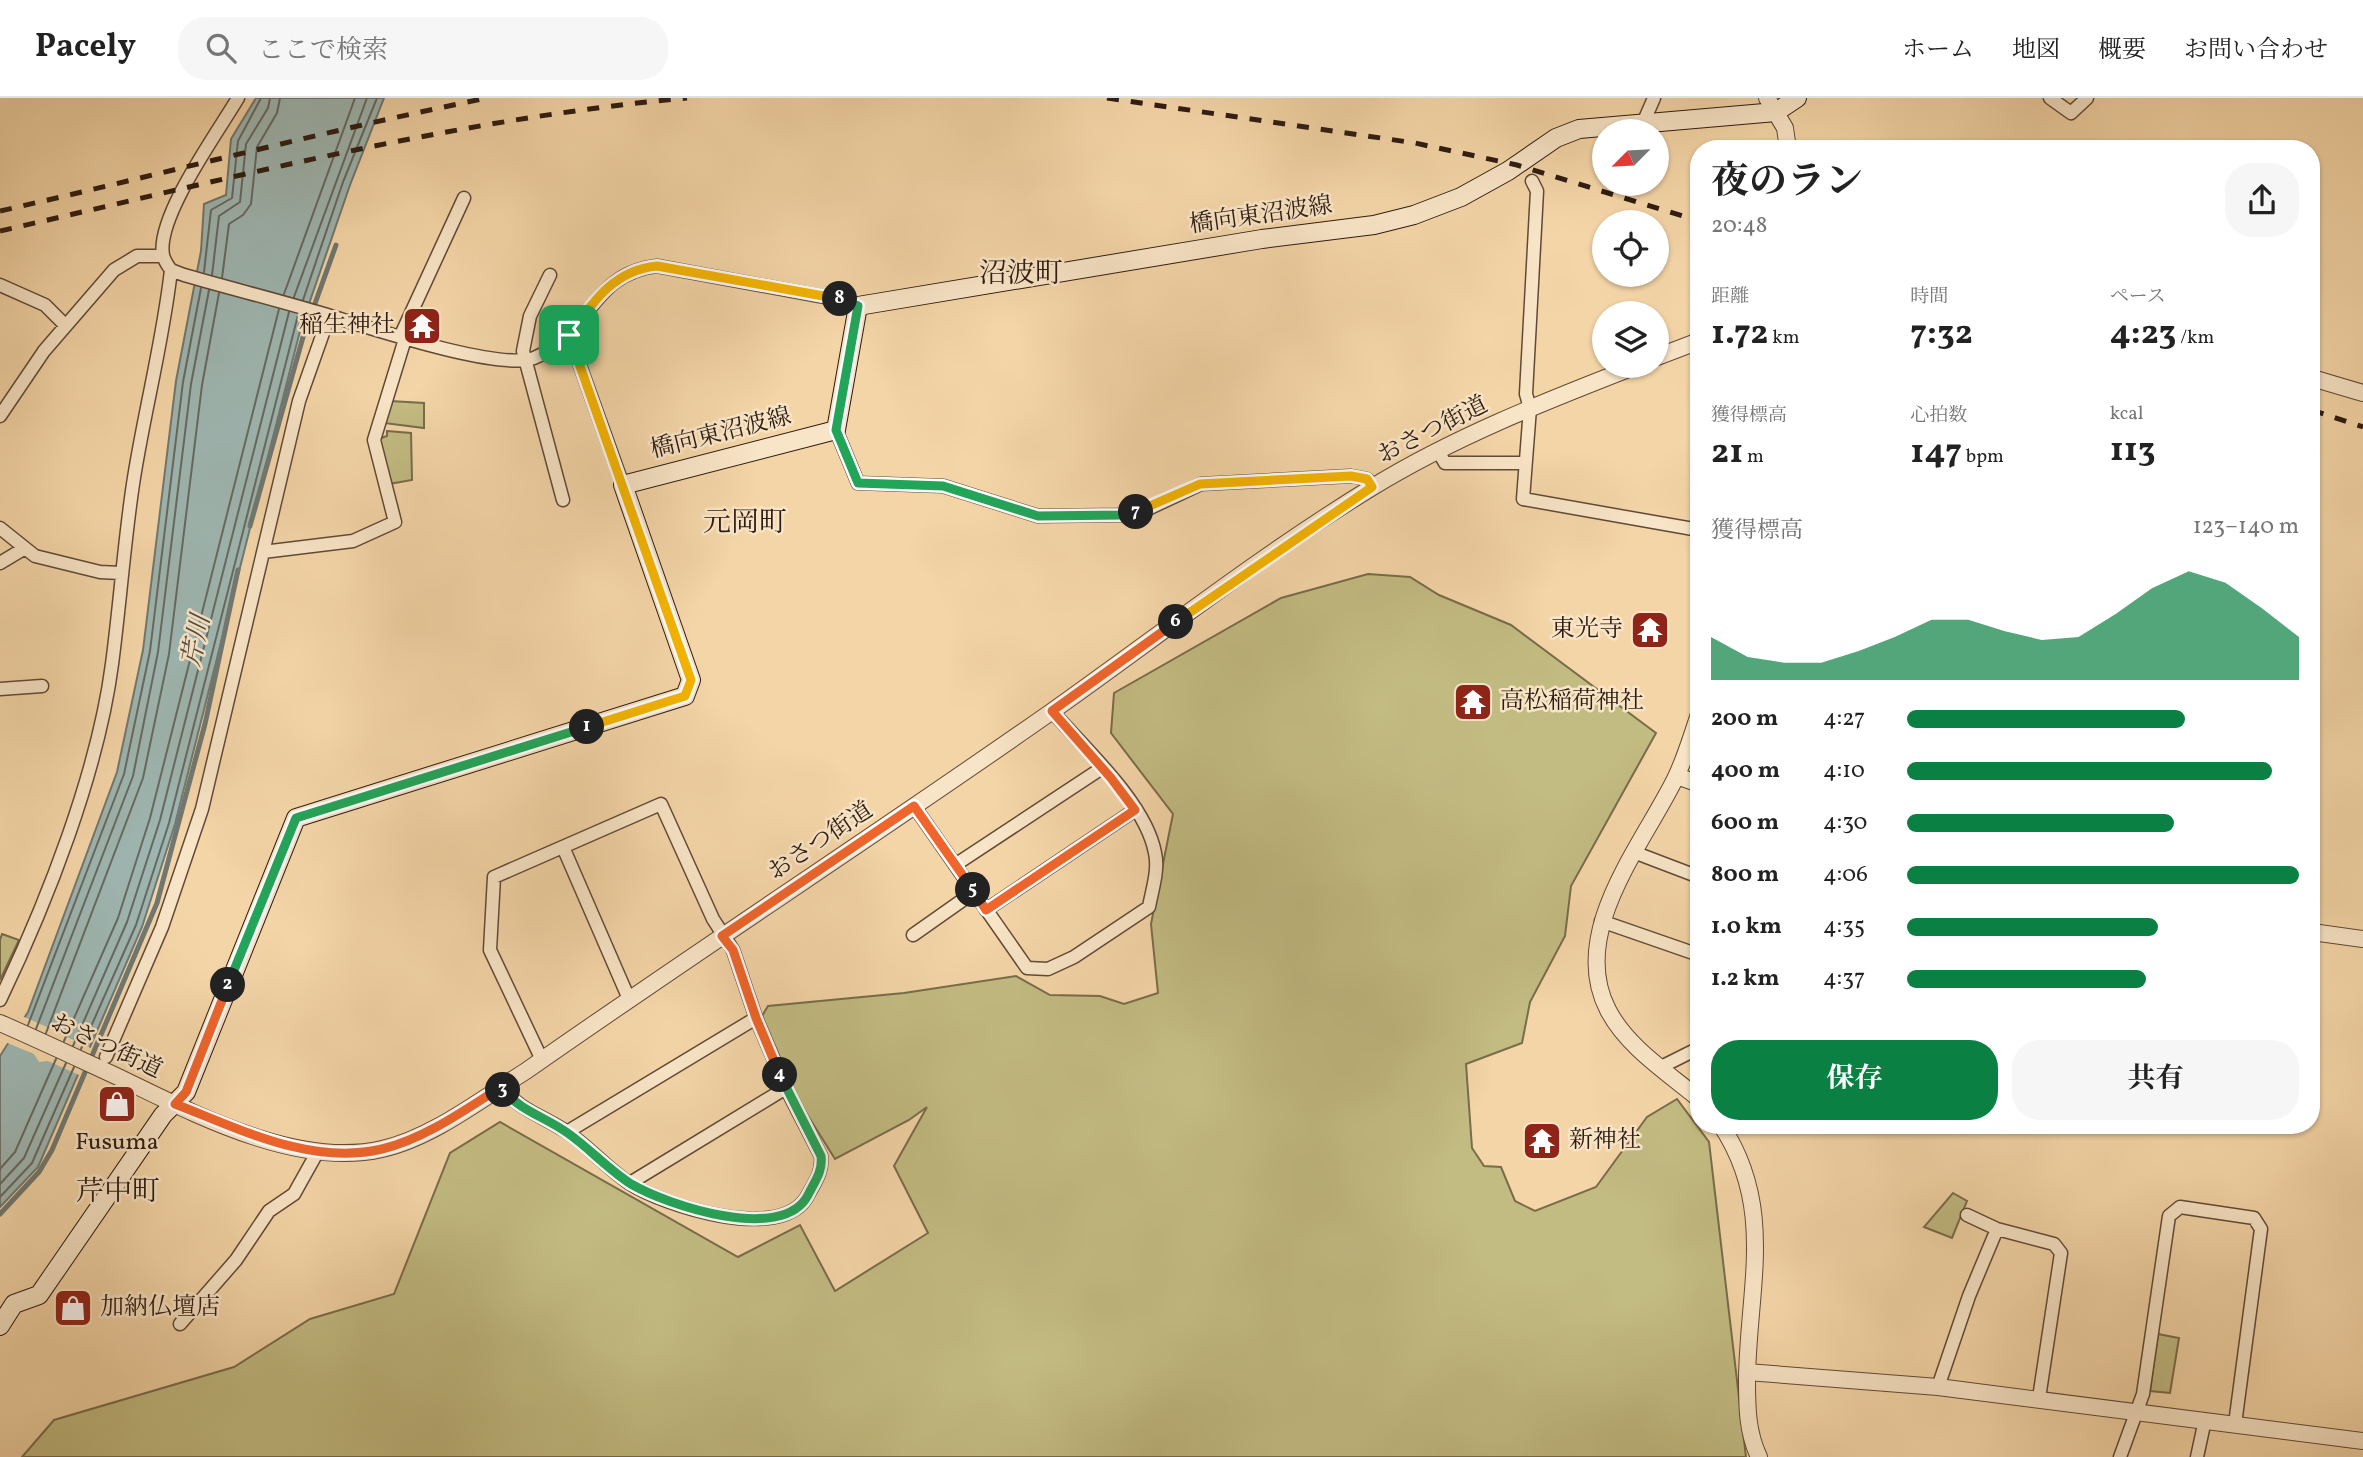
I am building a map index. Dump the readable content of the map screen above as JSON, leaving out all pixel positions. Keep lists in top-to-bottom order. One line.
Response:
{"streets":{"main road":["橋向東沼波線"],"street":["おさつ街道"]},"districts":["沼波町","元岡町","芹中町"],"water":["芹川"],"places":{"temple":["稲生神社","東光寺","高松稲荷神社","新神社"],"shop":["Fusuma","加納仏壇店"]},"north":"bottom left","page":{"header":"Pacely","search":"ここで検索","nav":["ホーム","地図","概要","お問い合わせ"],"heading":["夜のラン","20:48"],"stats":[["距離","1.72 km"],["時間","7:32"],["ペース","4:23 /km"],["獲得標高","21 m"],["心拍数","147 bpm"],["kcal","113"]],"pins":["8","7","6","1","5","2","4","3"],"chart":["獲得標高","123–140 m"],"list":[{"name":"200 m","note":"4:27"},{"name":"400 m","note":"4:10"},{"name":"600 m","note":"4:30"},{"name":"800 m","note":"4:06"},{"name":"1.0 km","note":"4:35"},{"name":"1.2 km","note":"4:37"}],"buttons":["保存","共有"]}}
